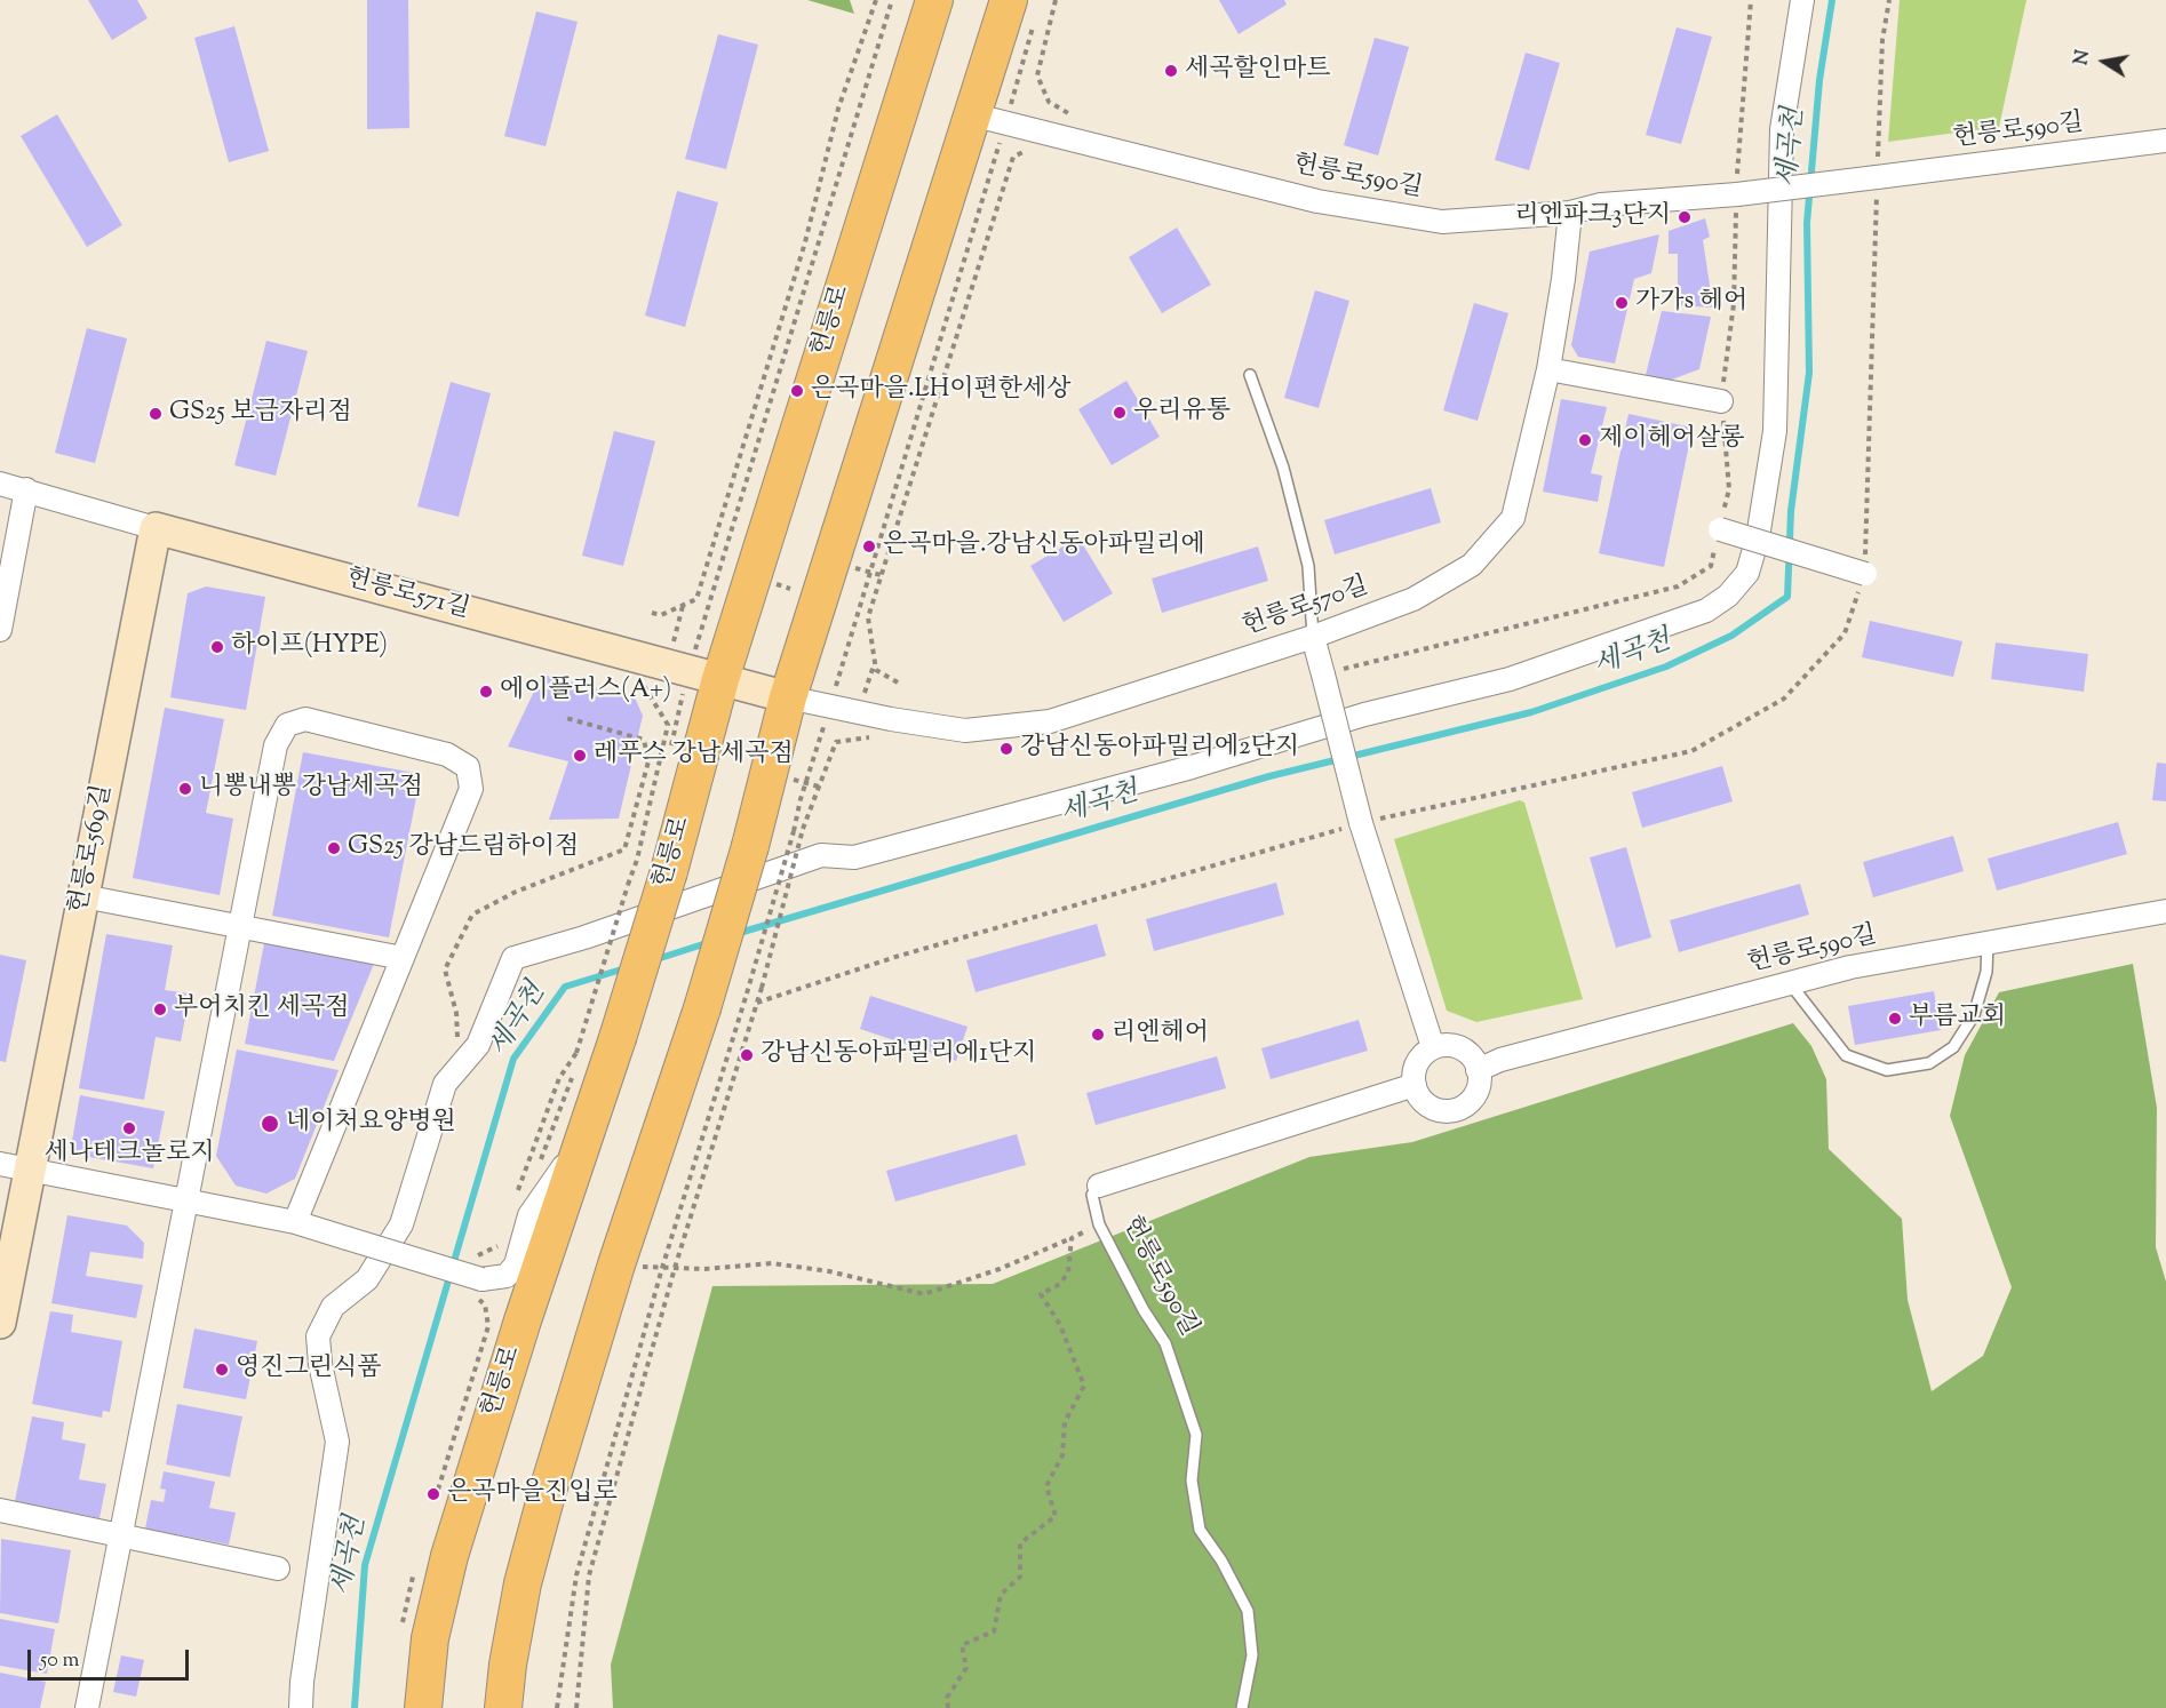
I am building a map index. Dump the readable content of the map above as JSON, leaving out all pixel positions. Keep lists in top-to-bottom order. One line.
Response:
{"streets":{"main road":["헌릉로"],"street":["헌릉로590길","헌릉로571길","헌릉로570길","헌릉로569길"]},"crossings":[["헌릉로590길","헌릉로570길"],["헌릉로","헌릉로571길"],["헌릉로571길","헌릉로570길"],["헌릉로571길","헌릉로569길"]],"water":["세곡천"],"places":["세곡할인마트","리엔파크3단지","가가s 헤어","은곡마을.LH이편한세상","우리유통","GS25 보금자리점","제이헤어살롱","은곡마을.강남신동아파밀리에","하이프(HYPE)","에이플러스(A+)","강남신동아파밀리에2단지","레푸스 강남세곡점","니뽕내뽕 강남세곡점","GS25 강남드림하이점","부어치킨 세곡점","부름교회","리엔헤어","강남신동아파밀리에1단지","네이처요양병원","세나테크놀로지","영진그린식품","은곡마을진입로"],"scale_bar":"50 m","north":"left"}
